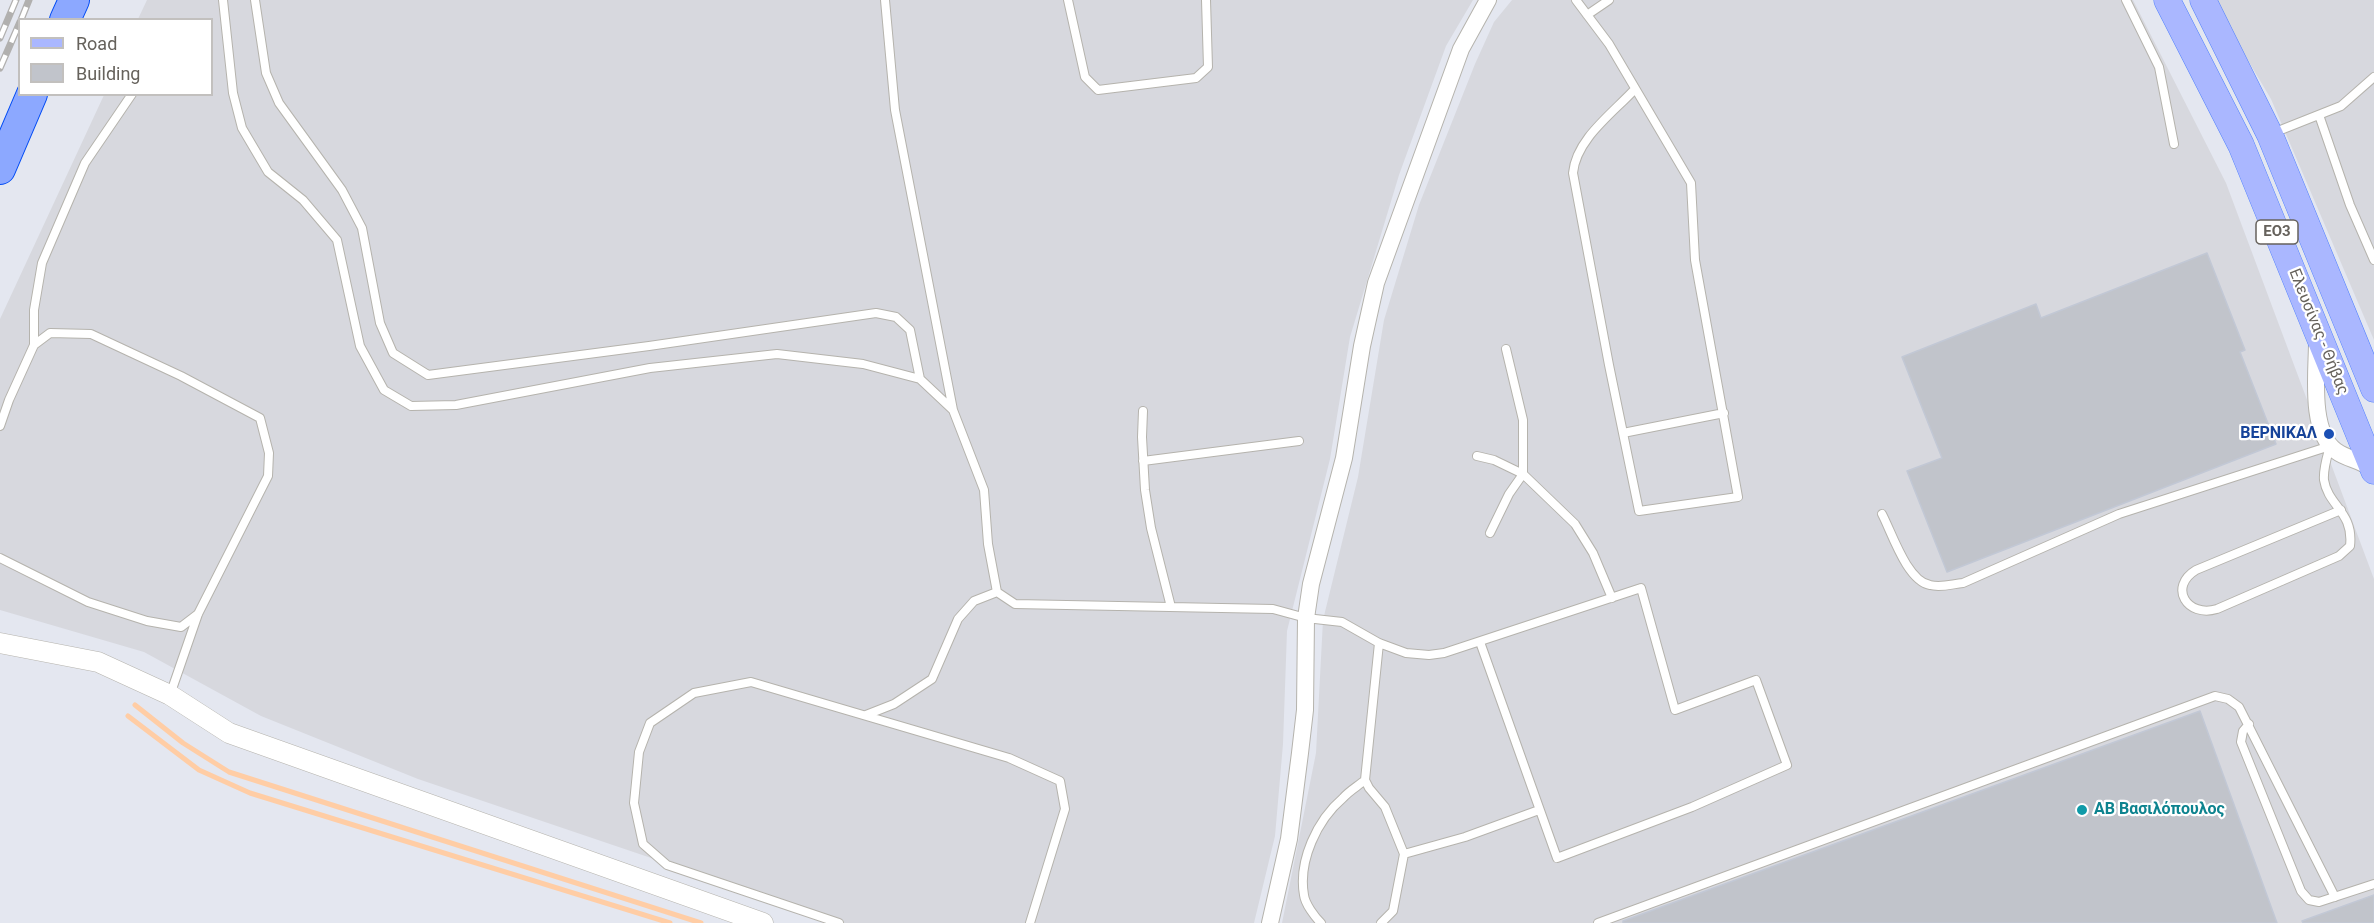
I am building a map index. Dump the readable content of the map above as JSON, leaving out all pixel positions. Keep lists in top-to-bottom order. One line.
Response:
{"streets":{"main road":["ΕΟ3","Ελευσίνας - Θήβας"]},"places":["ΒΕΡΝΙΚΑΛ","ΑΒ Βασιλόπουλος"],"legend":["Road","Building"]}
